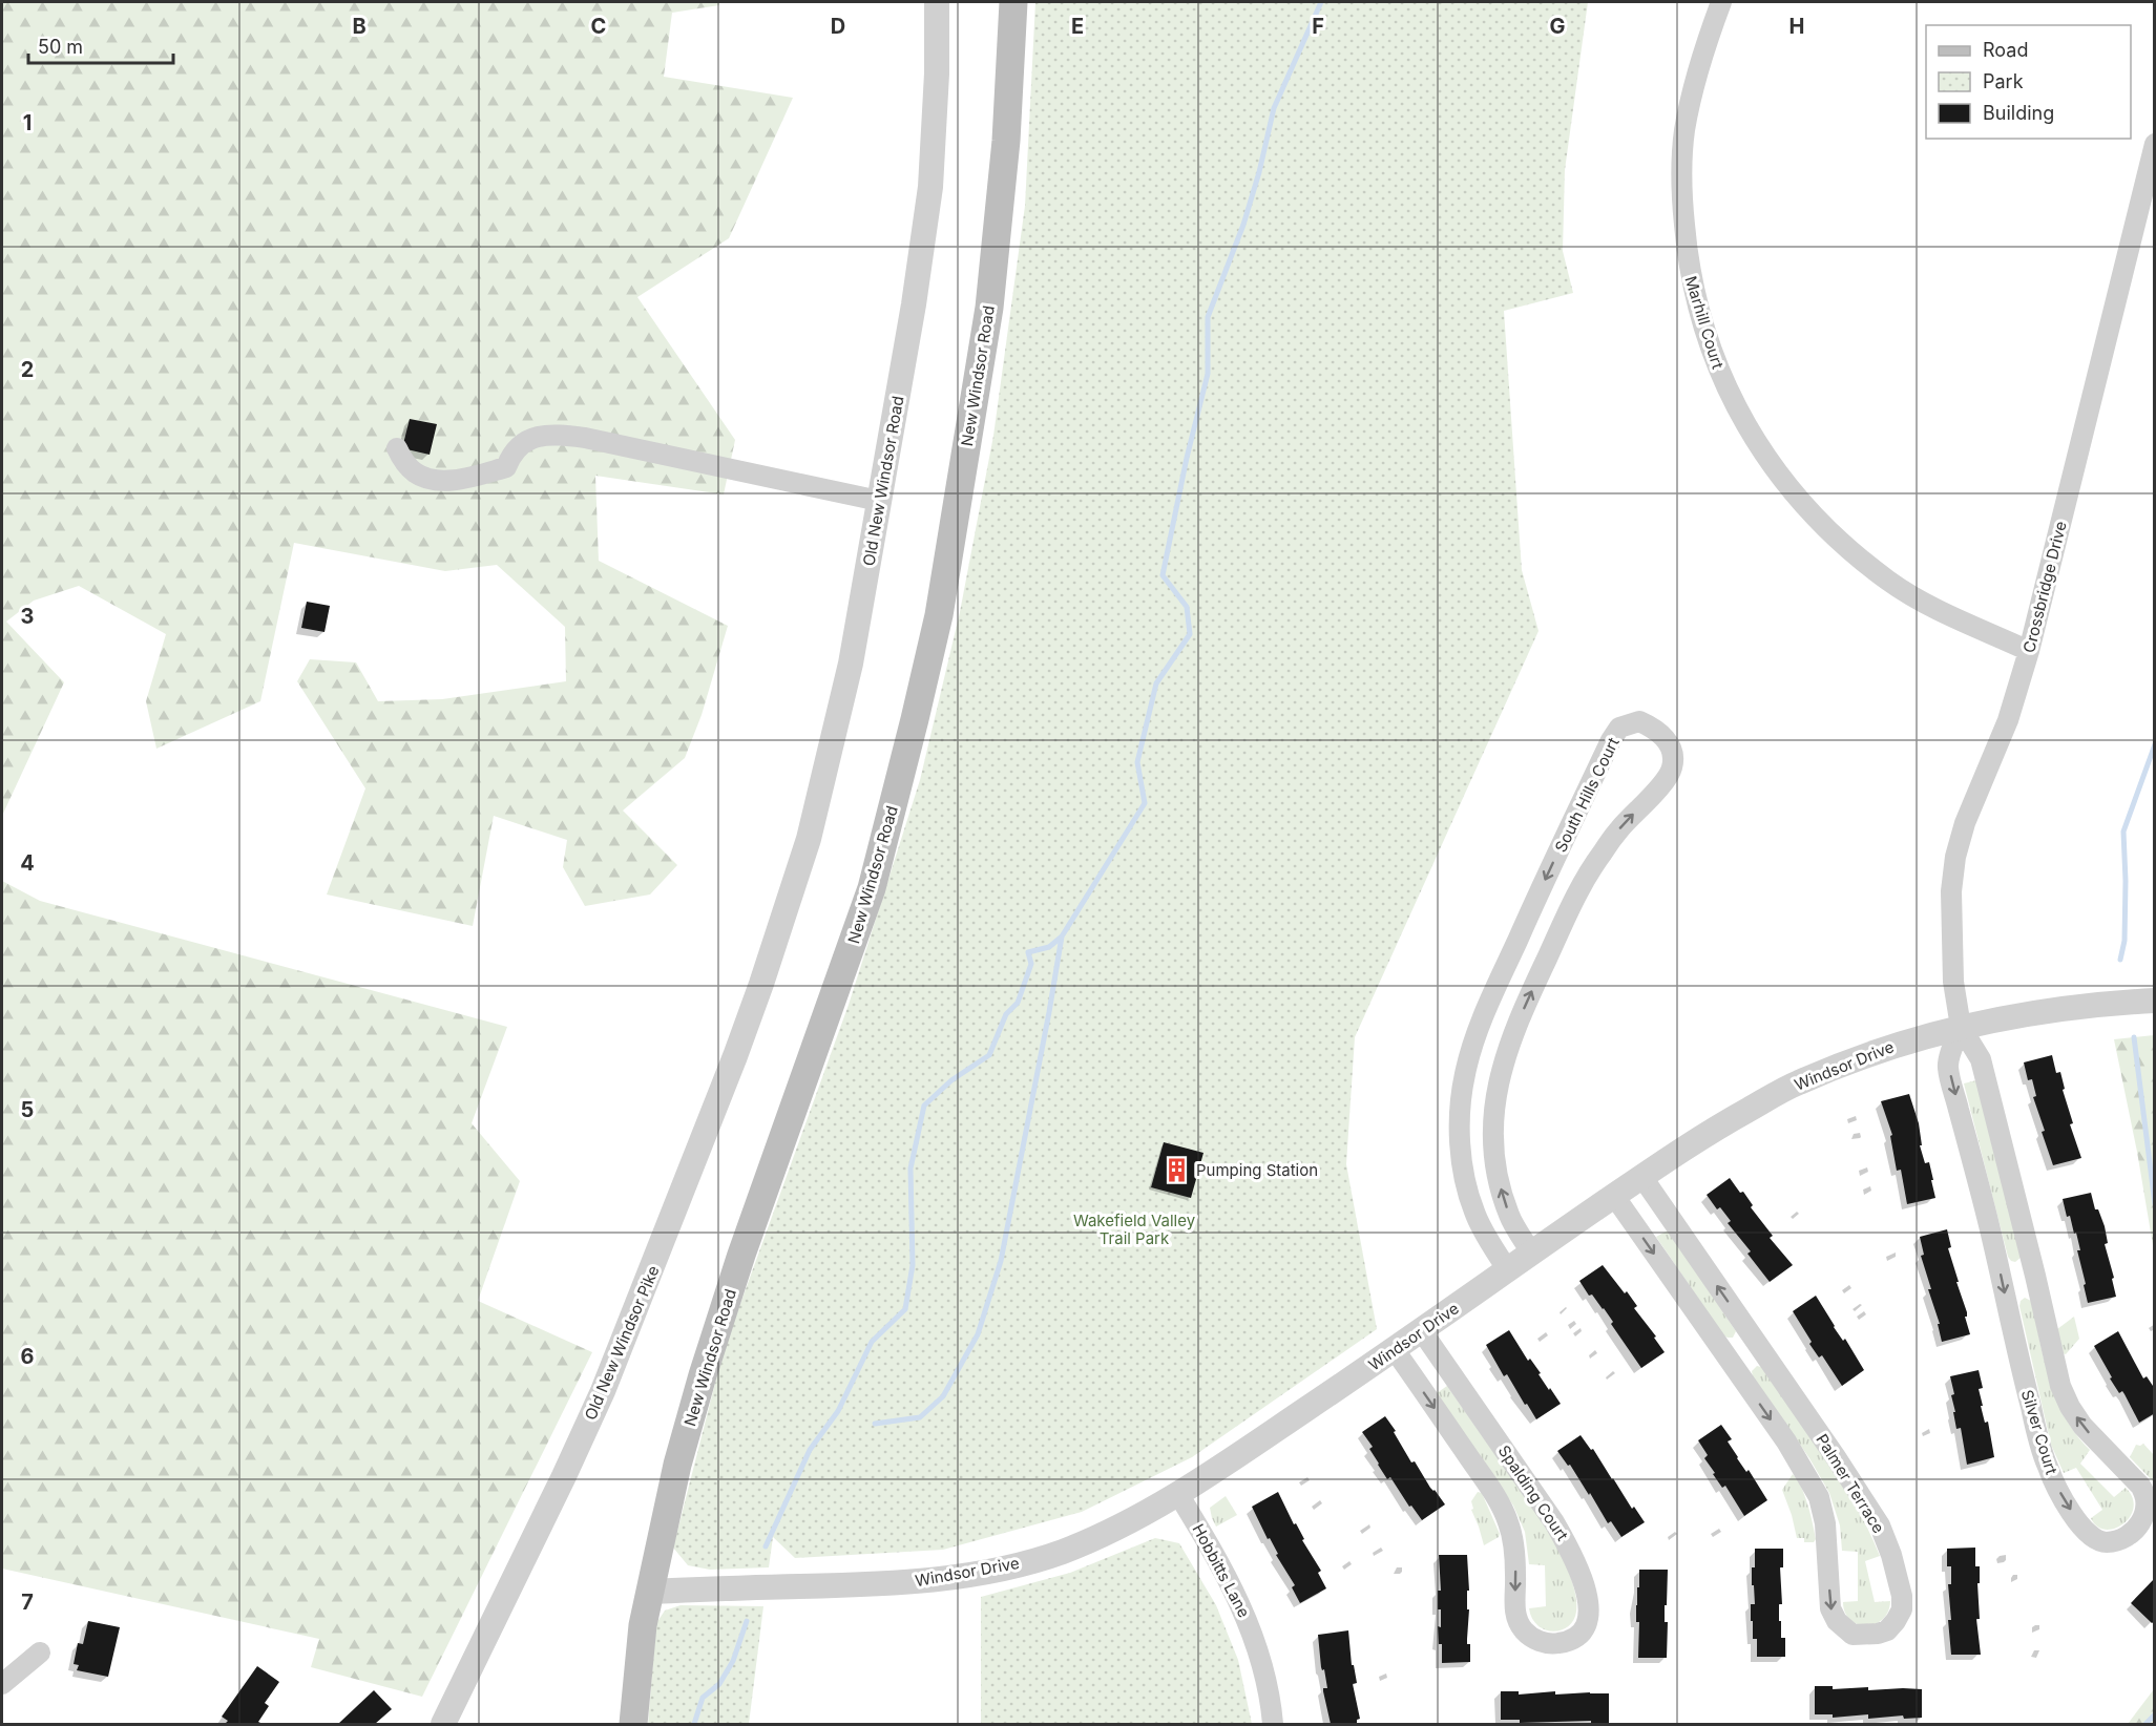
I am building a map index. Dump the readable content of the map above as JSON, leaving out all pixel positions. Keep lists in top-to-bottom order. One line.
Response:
{"streets":{"main road":["New Windsor Road"],"street":["Marhill Court","Old New Windsor Road","Crossbridge Drive","South Hills Court","Windsor Drive","Old New Windsor Pike","Silver Court","Palmer Terrace","Spalding Court","Hobbitts Lane"]},"crossings":[["Marhill Court","Crossbridge Drive"],["New Windsor Road","Windsor Drive"],["Old New Windsor Road","Old New Windsor Pike"],["Crossbridge Drive","Windsor Drive"],["Crossbridge Drive","Silver Court"],["South Hills Court","Windsor Drive"],["Windsor Drive","Silver Court"],["Windsor Drive","Palmer Terrace"],["Windsor Drive","Spalding Court"],["Windsor Drive","Hobbitts Lane"]],"parks":["Wakefield Valley Trail Park"],"places":{"building":["Pumping Station"]},"legend":["Road","Park","Building"],"scale_bar":"50 m","grid":{"columns":["B","C","D","E","F","G","H"],"rows":["1","2","3","4","5","6","7"]}}
